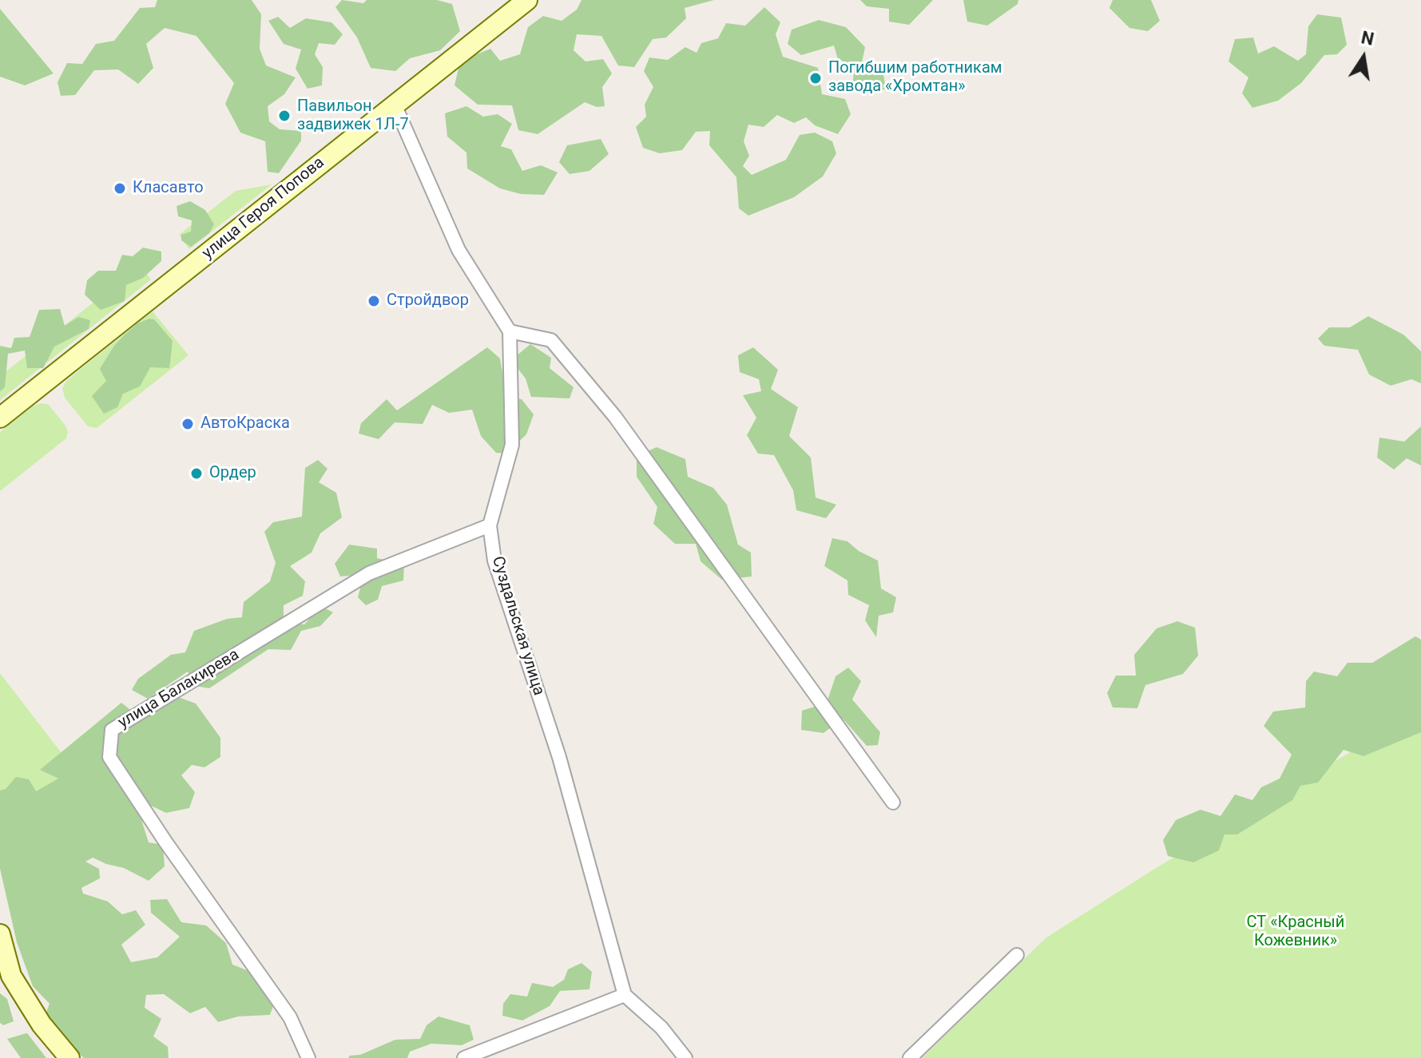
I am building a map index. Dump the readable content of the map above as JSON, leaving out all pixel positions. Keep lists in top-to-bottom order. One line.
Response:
{"streets":{"street":["улица Героя Попова","Суздальская улица","улица Балакирева"]},"crossings":[["Суздальская улица","улица Балакирева"]],"parks":["СТ «Красный Кожевник»"],"places":["Погибшим работникам завода «Хромтан»","Павильон задвижек 1Л-7","Класавто","Стройдвор","АвтоКраска","Ордер"],"north":"top"}
